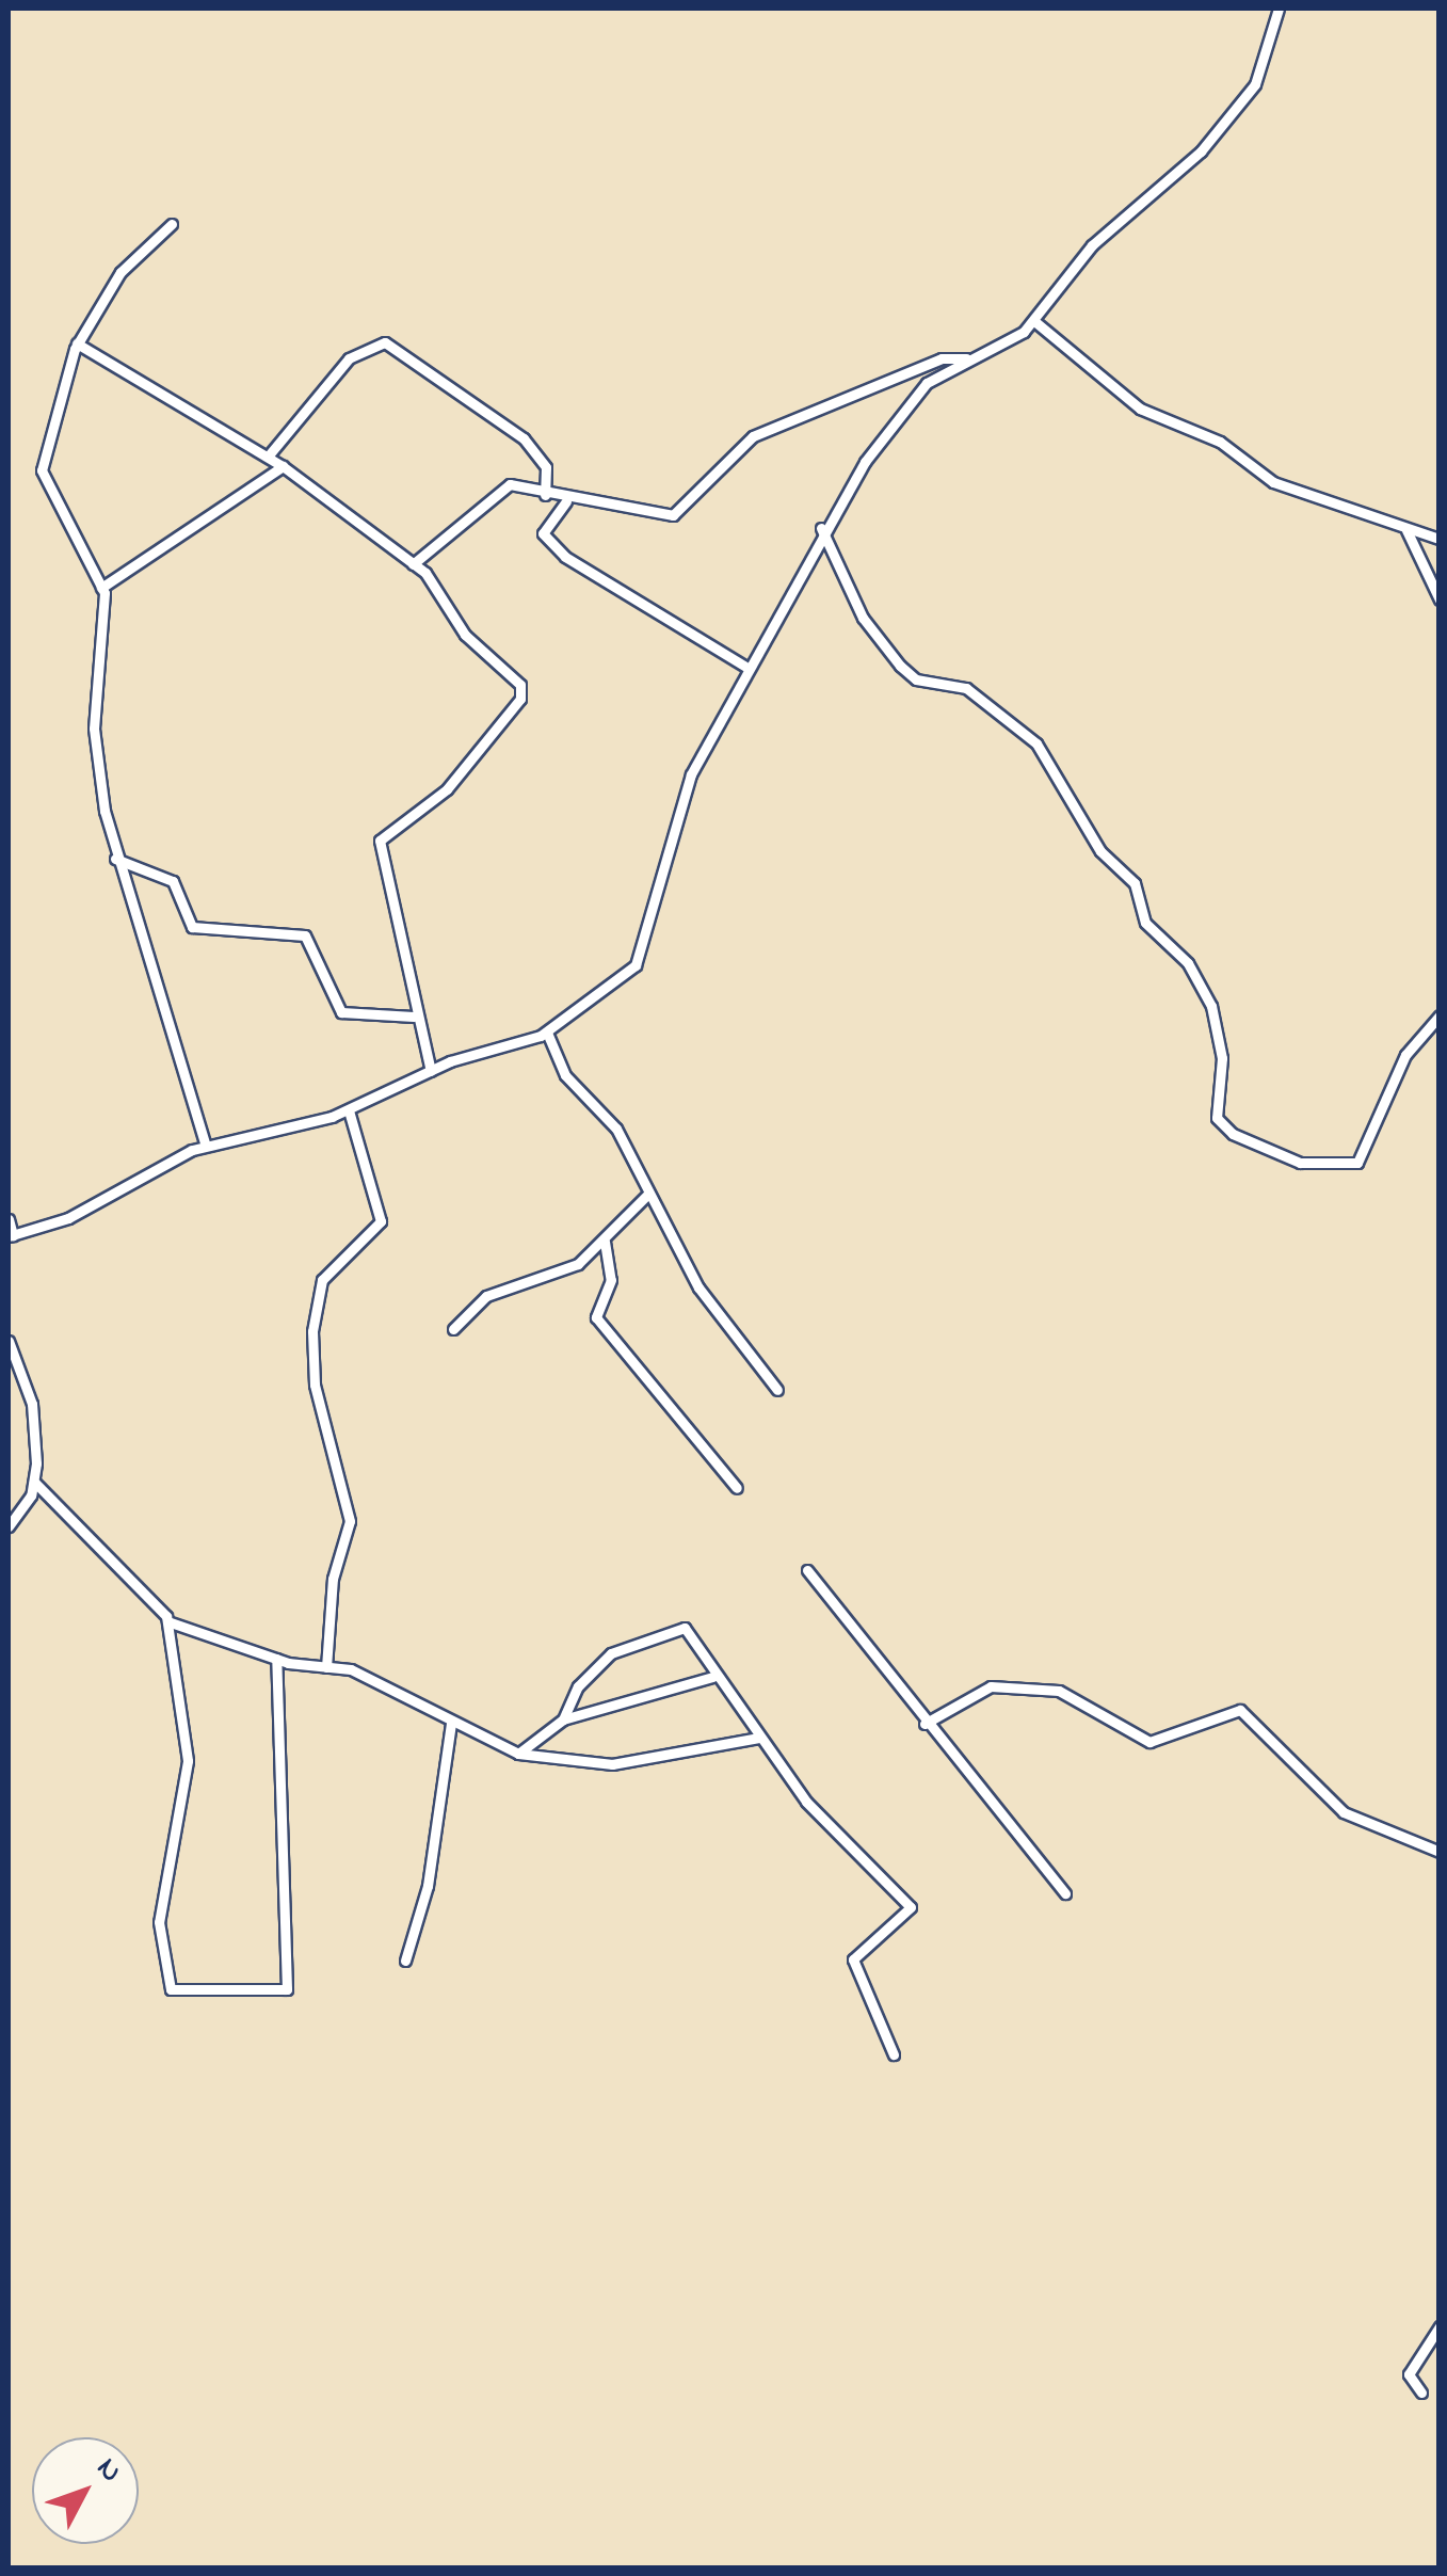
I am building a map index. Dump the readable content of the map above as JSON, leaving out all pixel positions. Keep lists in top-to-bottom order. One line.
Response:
{"north":"top right"}
